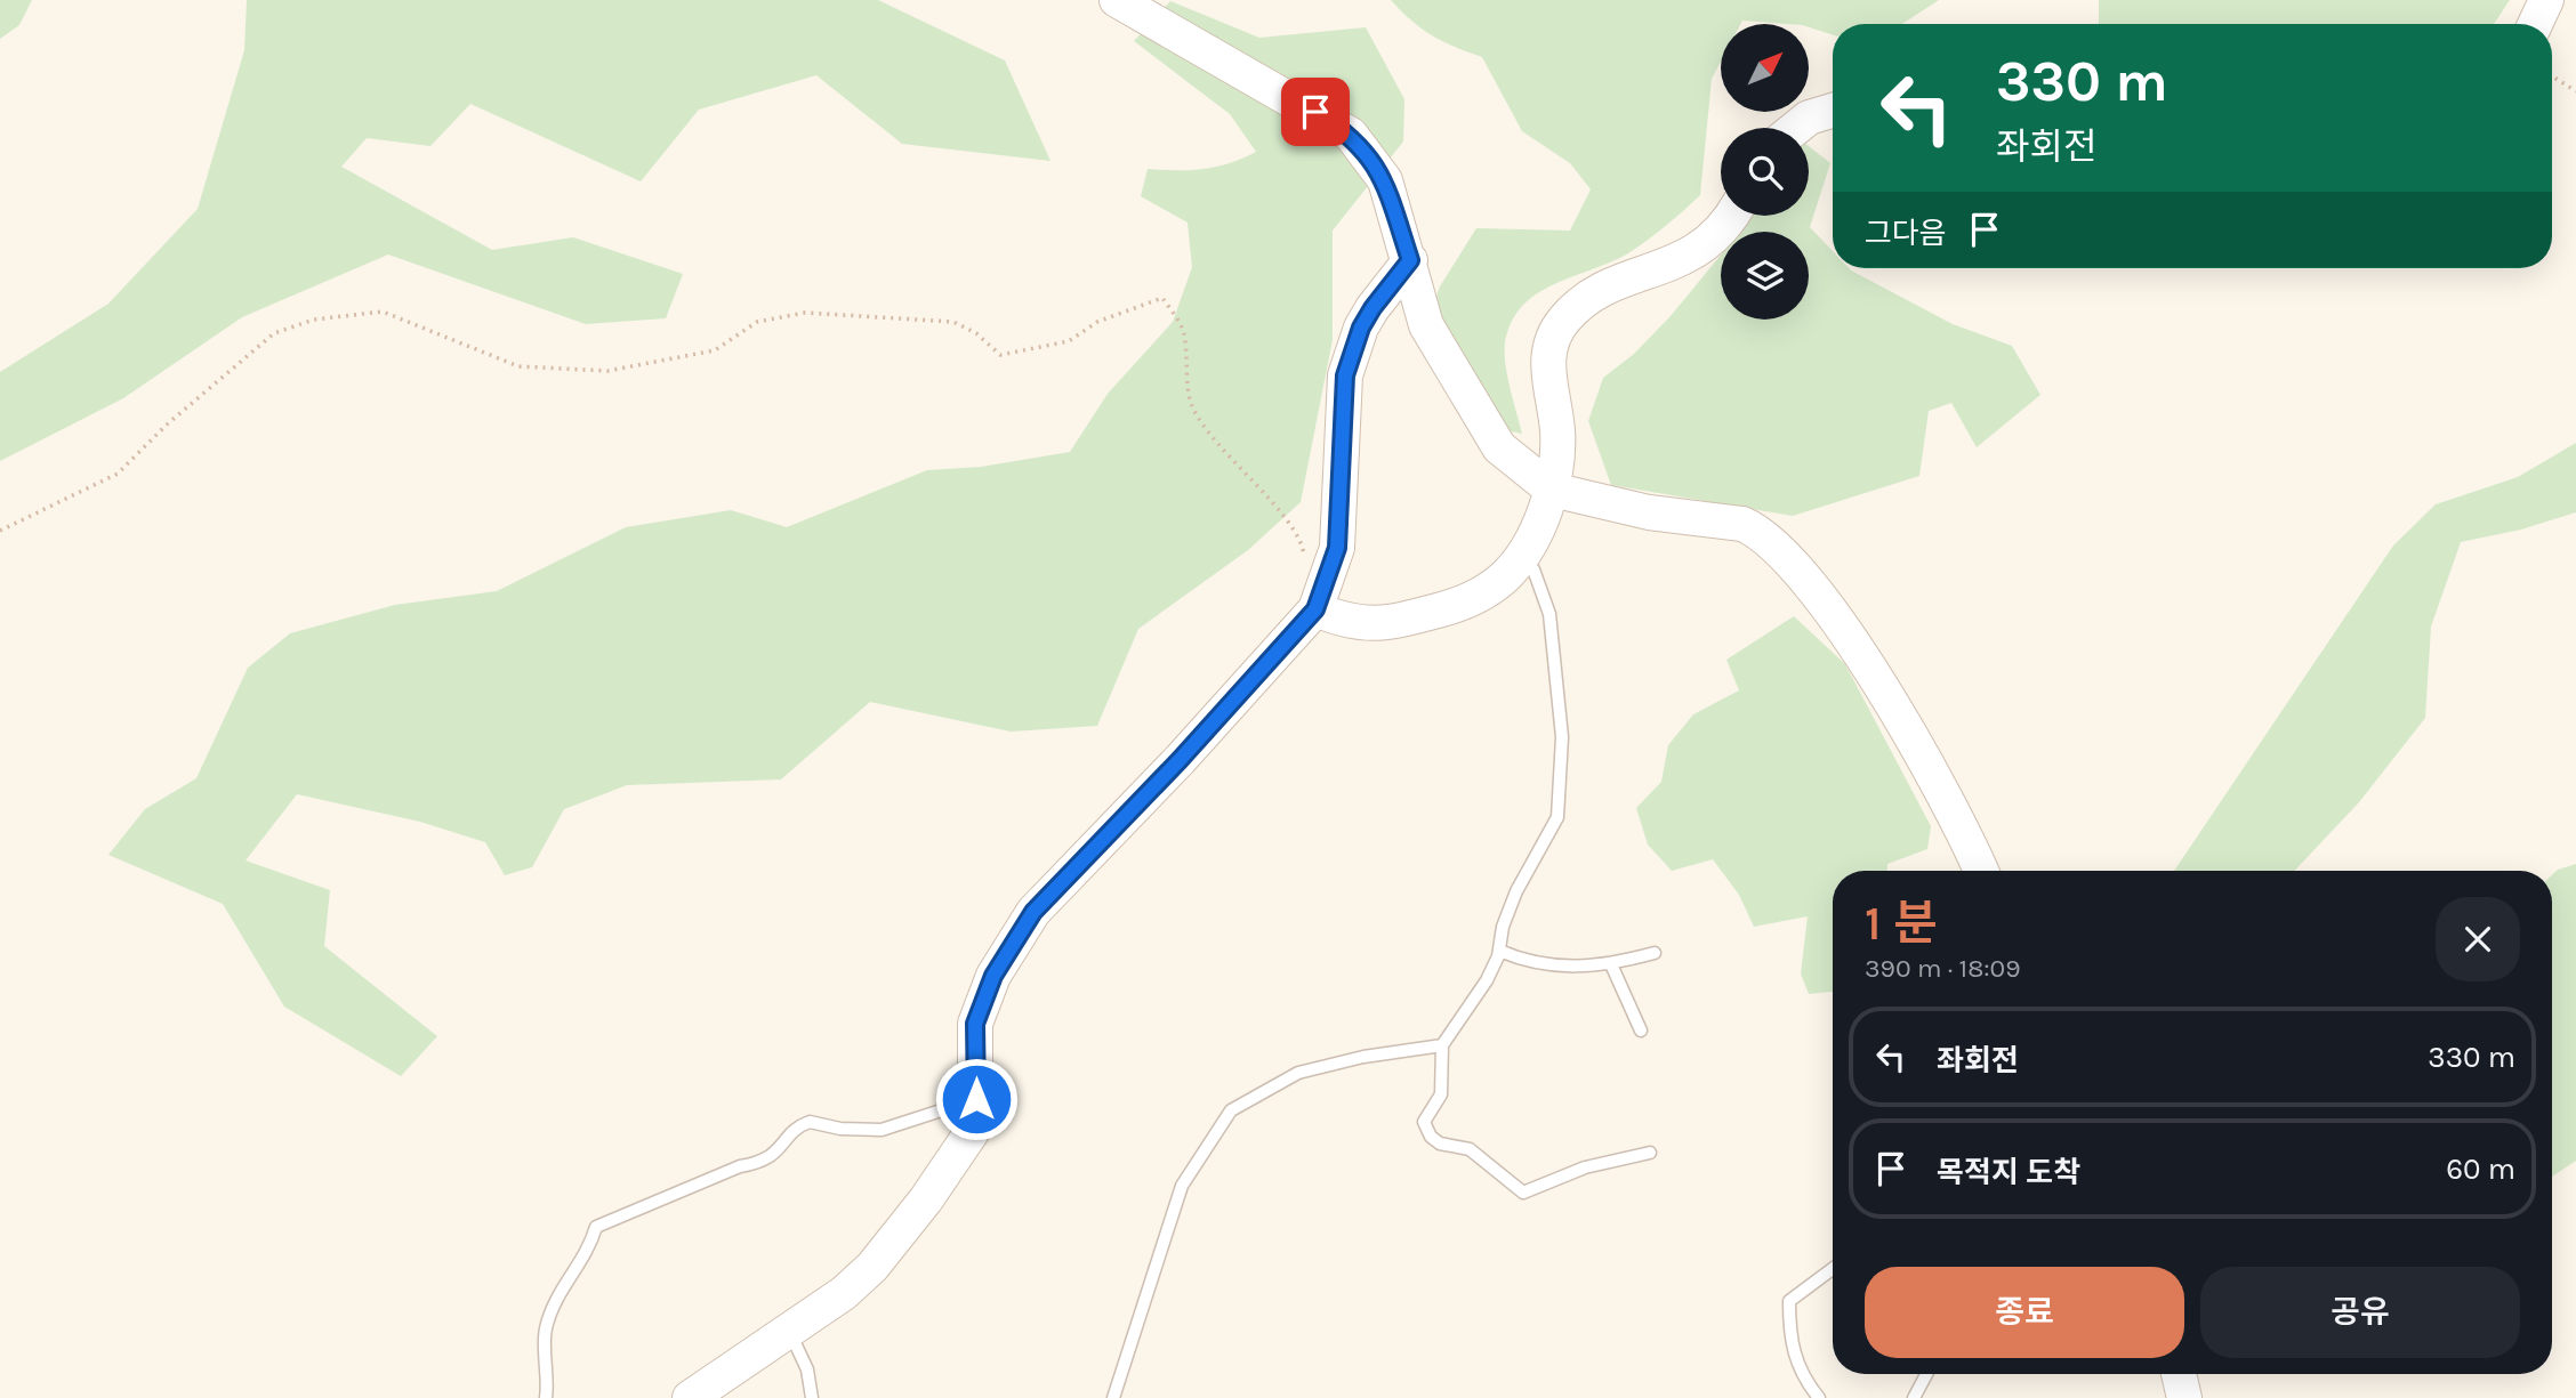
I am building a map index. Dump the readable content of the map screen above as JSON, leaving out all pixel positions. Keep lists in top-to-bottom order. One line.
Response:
{"north":"top right","page":{"turn":["330 m","좌회전"],"then":"그다음","heading":["1 분","390 m · 18:09"],"list":[{"name":"좌회전","value":"330 m"},{"name":"목적지 도착","value":"60 m"}],"buttons":["종료","공유"]}}
